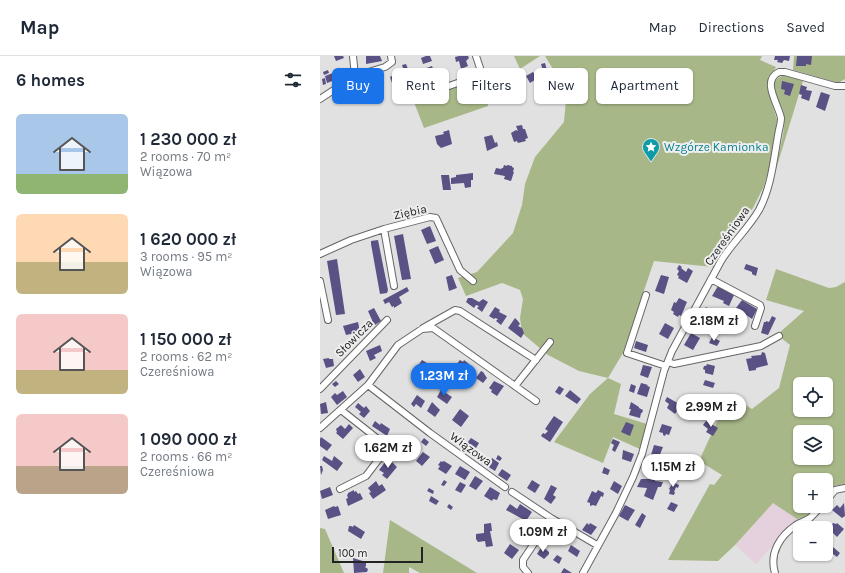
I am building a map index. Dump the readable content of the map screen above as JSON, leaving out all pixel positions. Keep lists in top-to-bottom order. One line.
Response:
{"streets":{"street":["Ziębia","Czereśniowa","Słowicza","Wiązowa"]},"places":{"place":["Wzgórze Kamionka"]},"scale_bar":"100 m","page":{"header":"Map","nav":["Map","Directions","Saved"],"heading":"6 homes","chip":["Buy","Rent","Filters","New","Apartment"],"list":[{"name":"1 230 000 zł","note":"2 rooms · 70 m² · Wiązowa"},{"name":"1 620 000 zł","note":"3 rooms · 95 m² · Wiązowa"},{"name":"1 150 000 zł","note":"2 rooms · 62 m² · Czereśniowa"},{"name":"1 090 000 zł","note":"2 rooms · 66 m² · Czereśniowa"}],"price":["2.18M zł","1.23M zł","2.99M zł","1.62M zł","1.15M zł","1.09M zł"],"map_buttons":["+","−"],"scale":"100 m"}}
